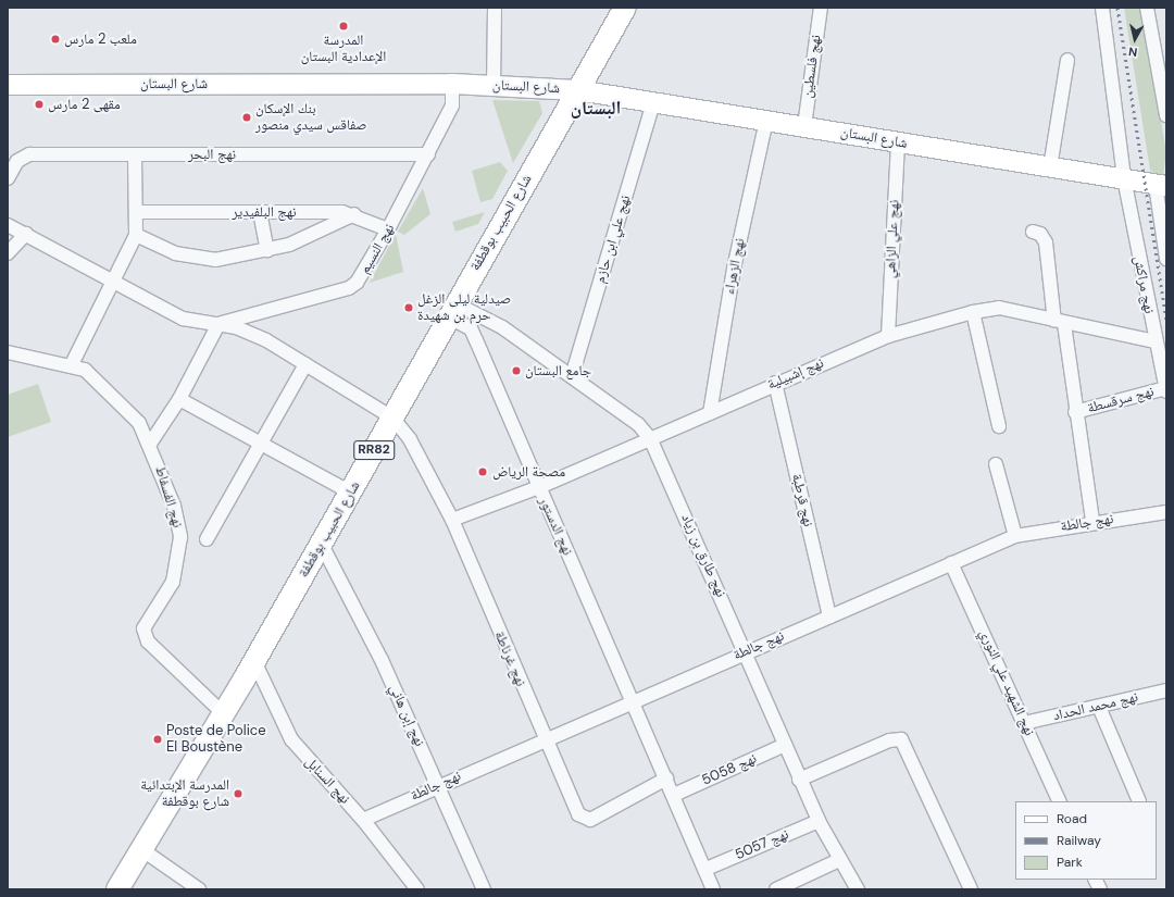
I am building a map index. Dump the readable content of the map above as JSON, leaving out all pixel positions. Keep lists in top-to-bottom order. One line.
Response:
{"streets":{"main road":["شارع البستان","شارع الحبيب بوقطفة","RR82"],"street":["نهج فلسطين","نهج البحر","نهج البلفيدير","نهج علي ابن حازم","نهج علي الزاهي","نهج النسيم","نهج الزهراء","نهج مراكش","نهج إشبيلية","نهج سرقسطة","نهج الفسفاط","نهج قرطبة","نهج جالطة","نهج الدستور","نهج طارق بن زياد","نهج غرناطة","نهج الشهيد علي النوري","نهج محمد الحداد","نهج إبن هاني","نهج 5058","نهج السنابل","نهج 5057"]},"crossings":[["نهج فلسطين","شارع البستان"],["شارع البستان","شارع الحبيب بوقطفة"],["شارع البستان","نهج علي ابن حازم"],["شارع البستان","نهج علي الزاهي"],["شارع البستان","نهج النسيم"],["شارع البستان","نهج الزهراء"],["شارع البستان","نهج مراكش"],["نهج البحر","نهج النسيم"],["نهج البلفيدير","نهج النسيم"],["شارع الحبيب بوقطفة","نهج الفسفاط"],["شارع الحبيب بوقطفة","نهج الدستور"],["شارع الحبيب بوقطفة","نهج طارق بن زياد"],["شارع الحبيب بوقطفة","نهج غرناطة"],["شارع الحبيب بوقطفة","نهج إبن هاني"],["شارع الحبيب بوقطفة","نهج السنابل"],["نهج علي ابن حازم","نهج طارق بن زياد"],["نهج علي الزاهي","نهج إشبيلية"],["نهج النسيم","نهج غرناطة"],["نهج الزهراء","نهج إشبيلية"],["نهج مراكش","نهج إشبيلية"],["نهج مراكش","نهج سرقسطة"],["نهج إشبيلية","نهج قرطبة"],["نهج إشبيلية","نهج الدستور"],["نهج إشبيلية","نهج طارق بن زياد"],["نهج إشبيلية","نهج غرناطة"],["نهج قرطبة","نهج جالطة"],["نهج جالطة","نهج الدستور"],["نهج جالطة","نهج طارق بن زياد"],["نهج جالطة","نهج غرناطة"],["نهج جالطة","نهج الشهيد علي النوري"],["نهج جالطة","نهج إبن هاني"],["نهج جالطة","نهج السنابل"],["نهج الدستور","نهج طارق بن زياد"],["نهج الدستور","نهج غرناطة"],["نهج الدستور","نهج 5058"],["نهج الدستور","نهج 5057"],["نهج طارق بن زياد","نهج 5058"],["نهج طارق بن زياد","نهج 5057"],["نهج الشهيد علي النوري","نهج محمد الحداد"]],"districts":["البستان"],"places":["المدرسة الإعدادية البستان","ملعب 2 مارس","مقهى 2 مارس","بنك الإسكان صفاقس سيدي منصور","صيدلية ليلى الزغل حرم بن شهيدة","جامع البستان","مصحة الرياض","Poste de Police El Boustène","المدرسة الإبتدائية شارع بوقطفة"],"legend":["Road","Railway","Park"],"north":"bottom"}
